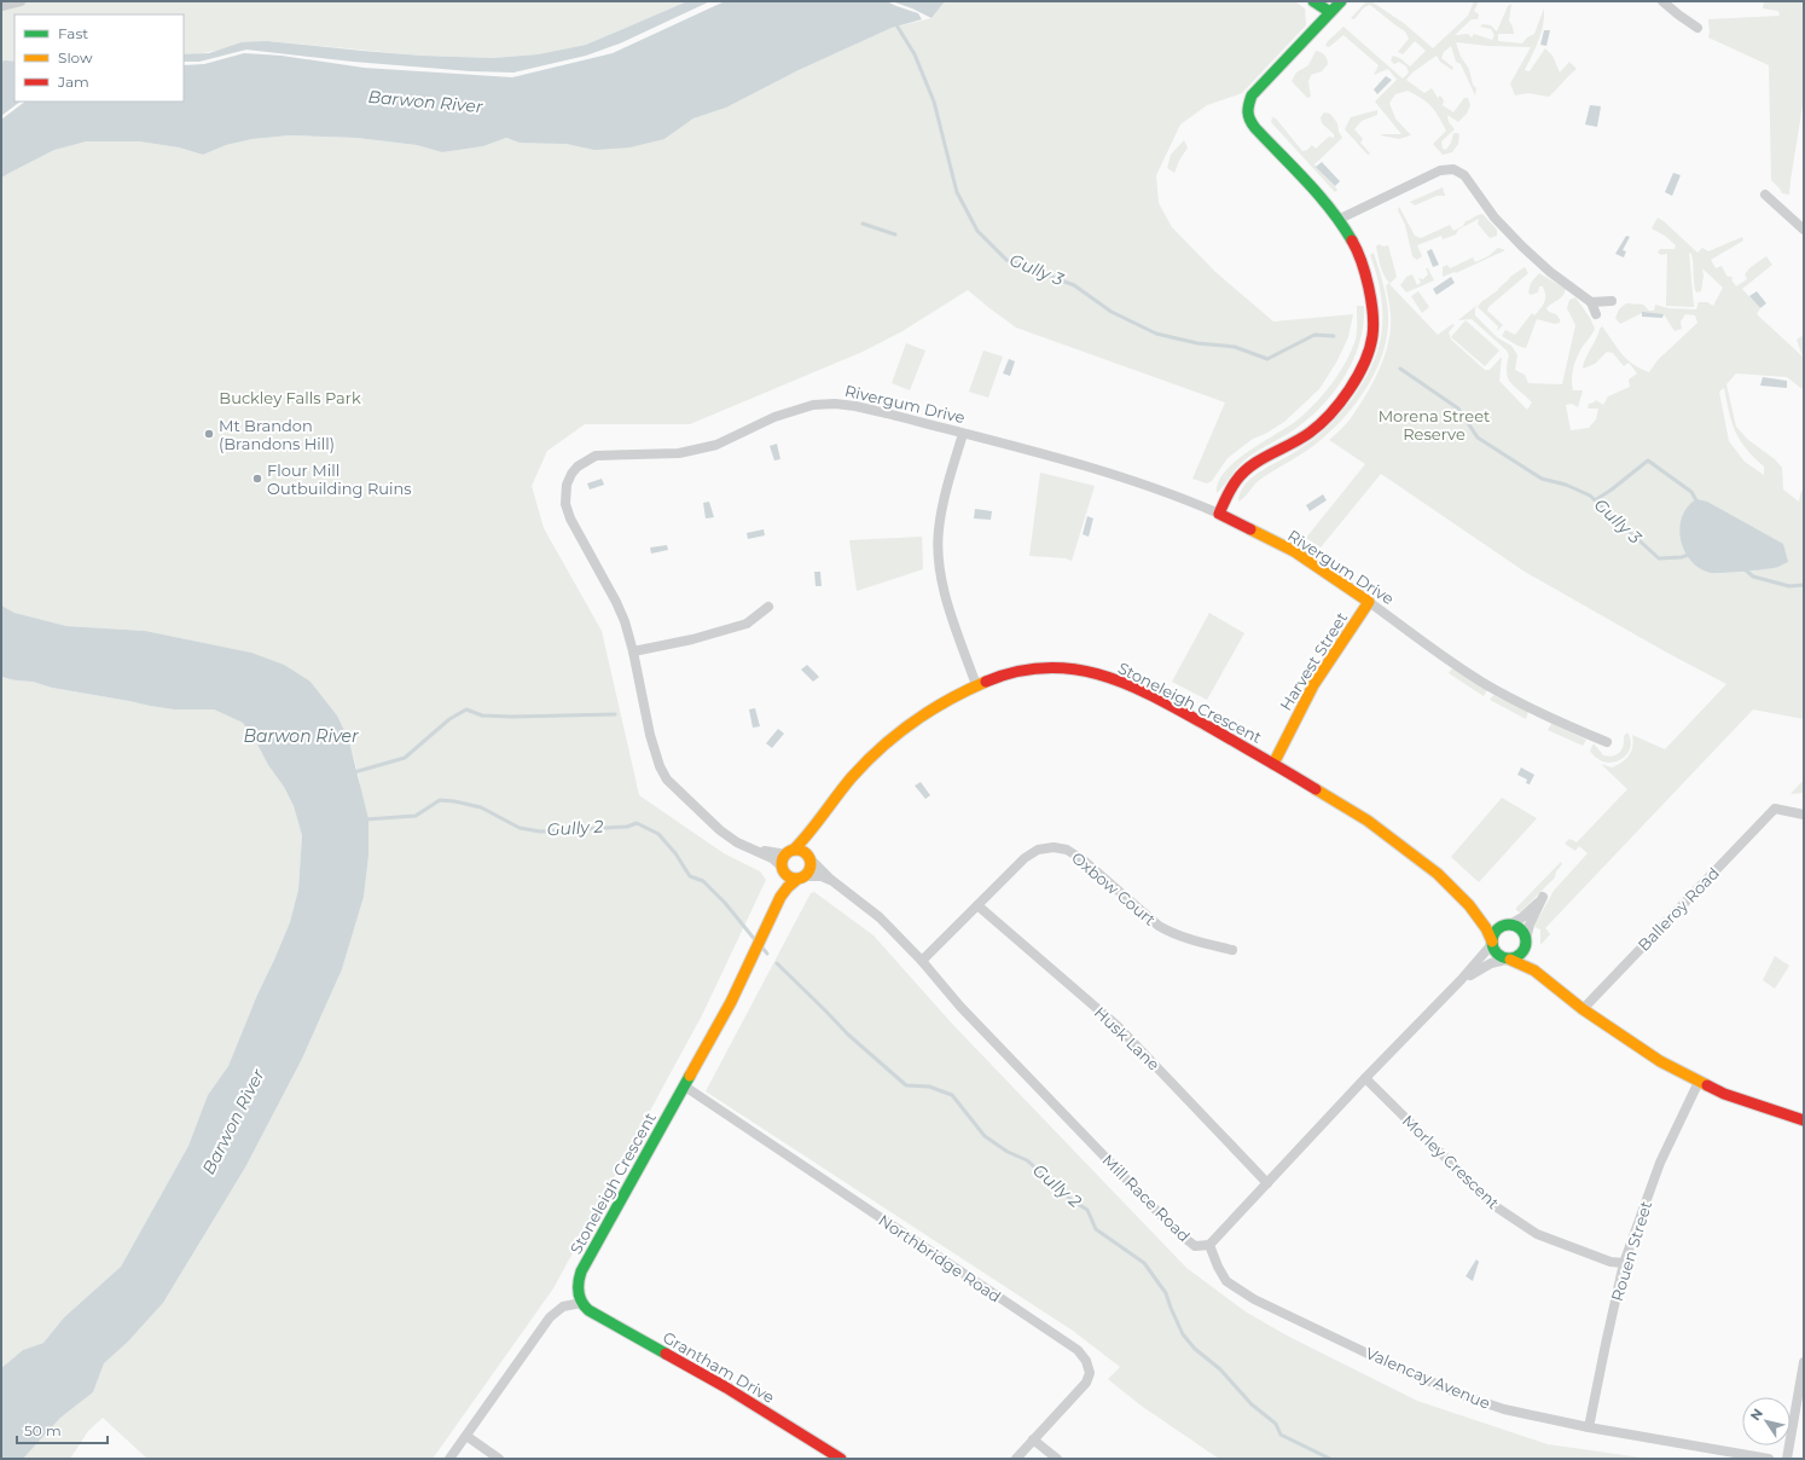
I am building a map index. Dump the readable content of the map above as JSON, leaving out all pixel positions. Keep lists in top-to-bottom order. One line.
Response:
{"streets":{"street":["Rivergum Drive","Harvest Street","Stoneleigh Crescent","Oxbow Court","Balleroy Road","Husk Lane","Morley Crescent","Mill Race Road","Rouen Street","Northbridge Road","Grantham Drive","Valencay Avenue"]},"crossings":[["Rivergum Drive","Harvest Street"],["Rivergum Drive","Stoneleigh Crescent"],["Rivergum Drive","Mill Race Road"],["Harvest Street","Stoneleigh Crescent"],["Stoneleigh Crescent","Balleroy Road"],["Stoneleigh Crescent","Mill Race Road"],["Stoneleigh Crescent","Rouen Street"],["Stoneleigh Crescent","Northbridge Road"],["Stoneleigh Crescent","Grantham Drive"],["Oxbow Court","Husk Lane"],["Oxbow Court","Mill Race Road"],["Husk Lane","Mill Race Road"],["Morley Crescent","Mill Race Road"],["Morley Crescent","Rouen Street"],["Mill Race Road","Valencay Avenue"],["Rouen Street","Valencay Avenue"]],"water":["Barwon River","Gully 3","Gully 2"],"parks":["Buckley Falls Park","Morena Street Reserve"],"places":["Mt Brandon (Brandons Hill)","Flour Mill Outbuilding Ruins"],"legend":["Fast","Slow","Jam"],"scale_bar":"50 m","north":"top left"}
